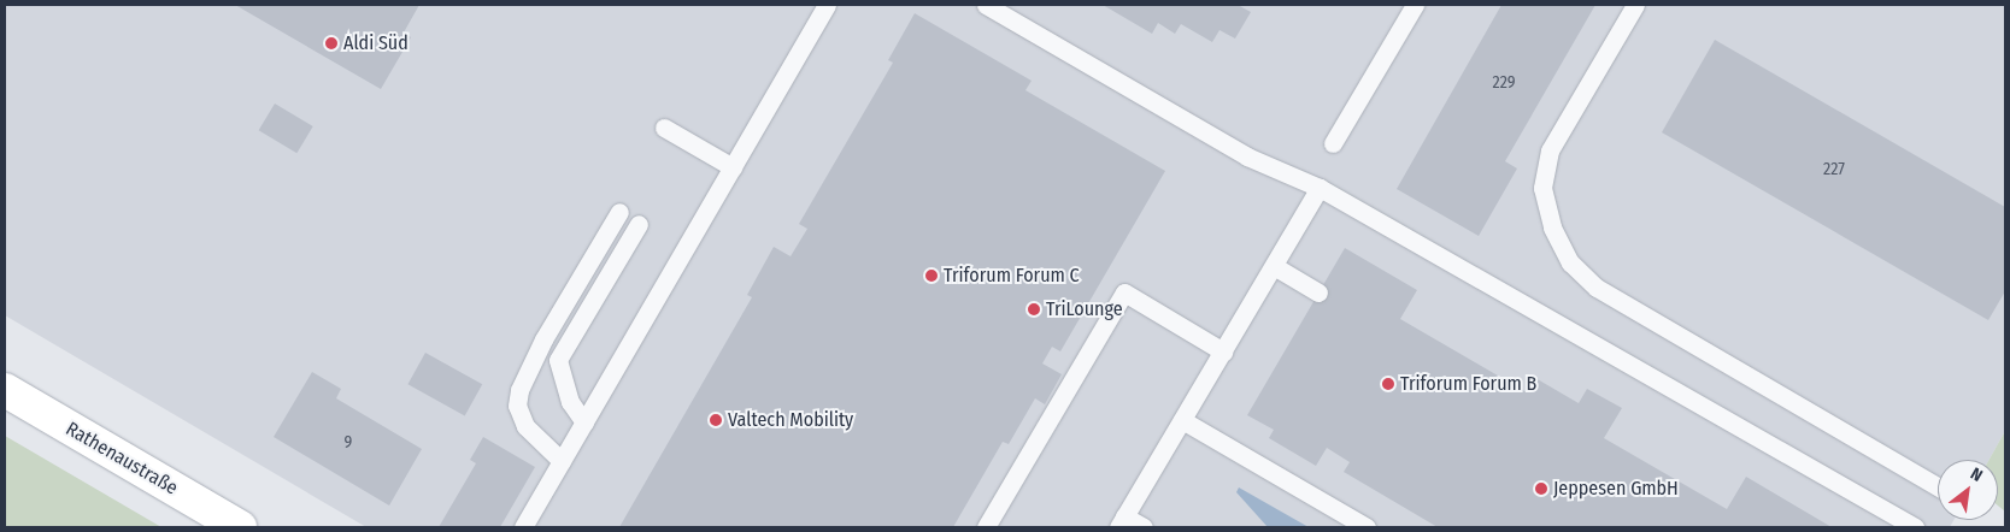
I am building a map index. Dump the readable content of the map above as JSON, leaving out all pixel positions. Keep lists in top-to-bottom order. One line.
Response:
{"streets":{"street":["Rathenaustraße"]},"places":["Aldi Süd","Triforum Forum C","TriLounge","Triforum Forum B","Valtech Mobility","Jeppesen GmbH"],"house_numbers":["229","227","9"],"north":"top right"}
